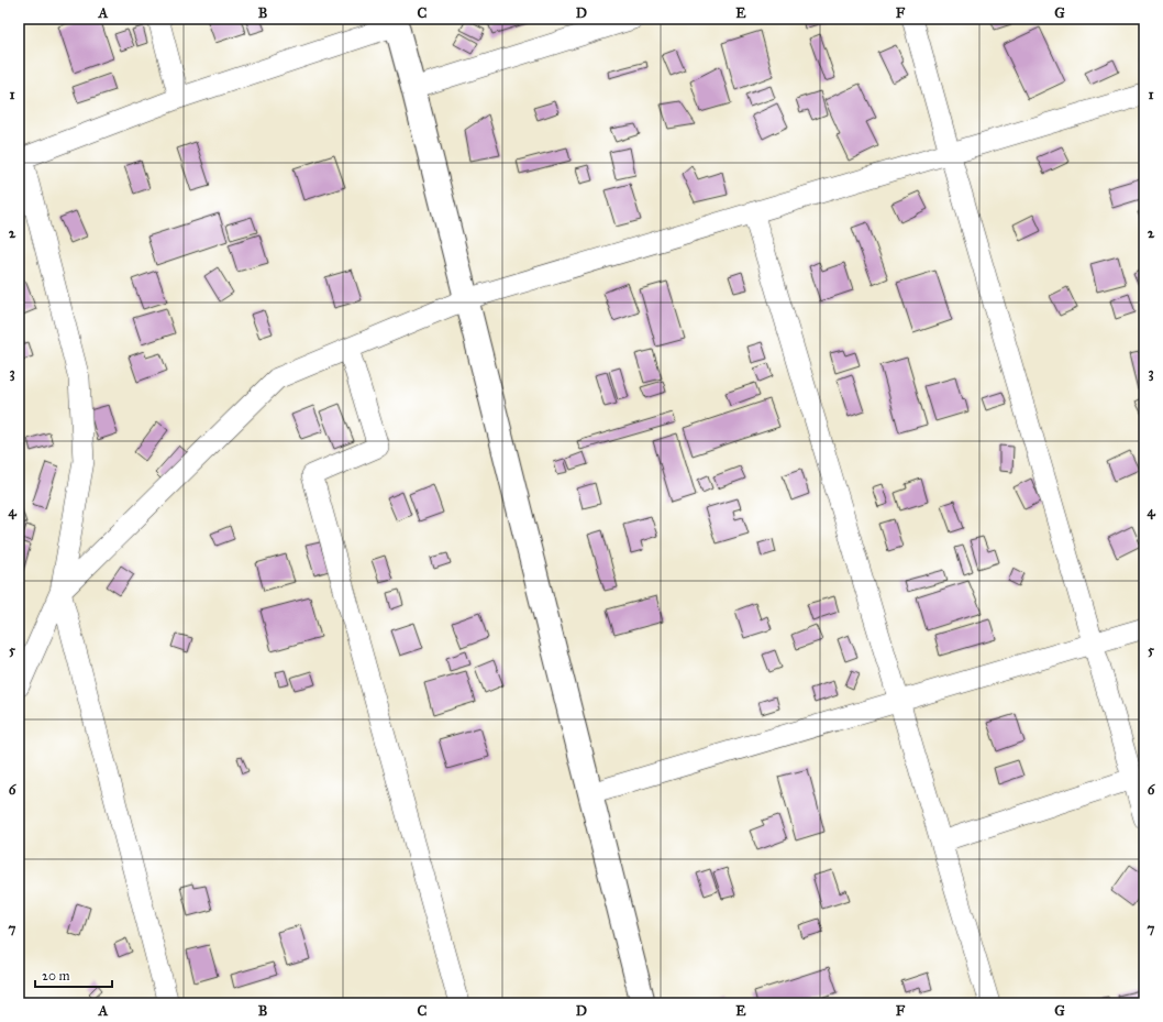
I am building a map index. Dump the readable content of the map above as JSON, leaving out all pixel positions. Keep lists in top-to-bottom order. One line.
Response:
{"scale_bar":"20 m","grid":{"columns":["A","B","C","D","E","F","G"],"rows":["1","2","3","4","5","6","7"]}}
